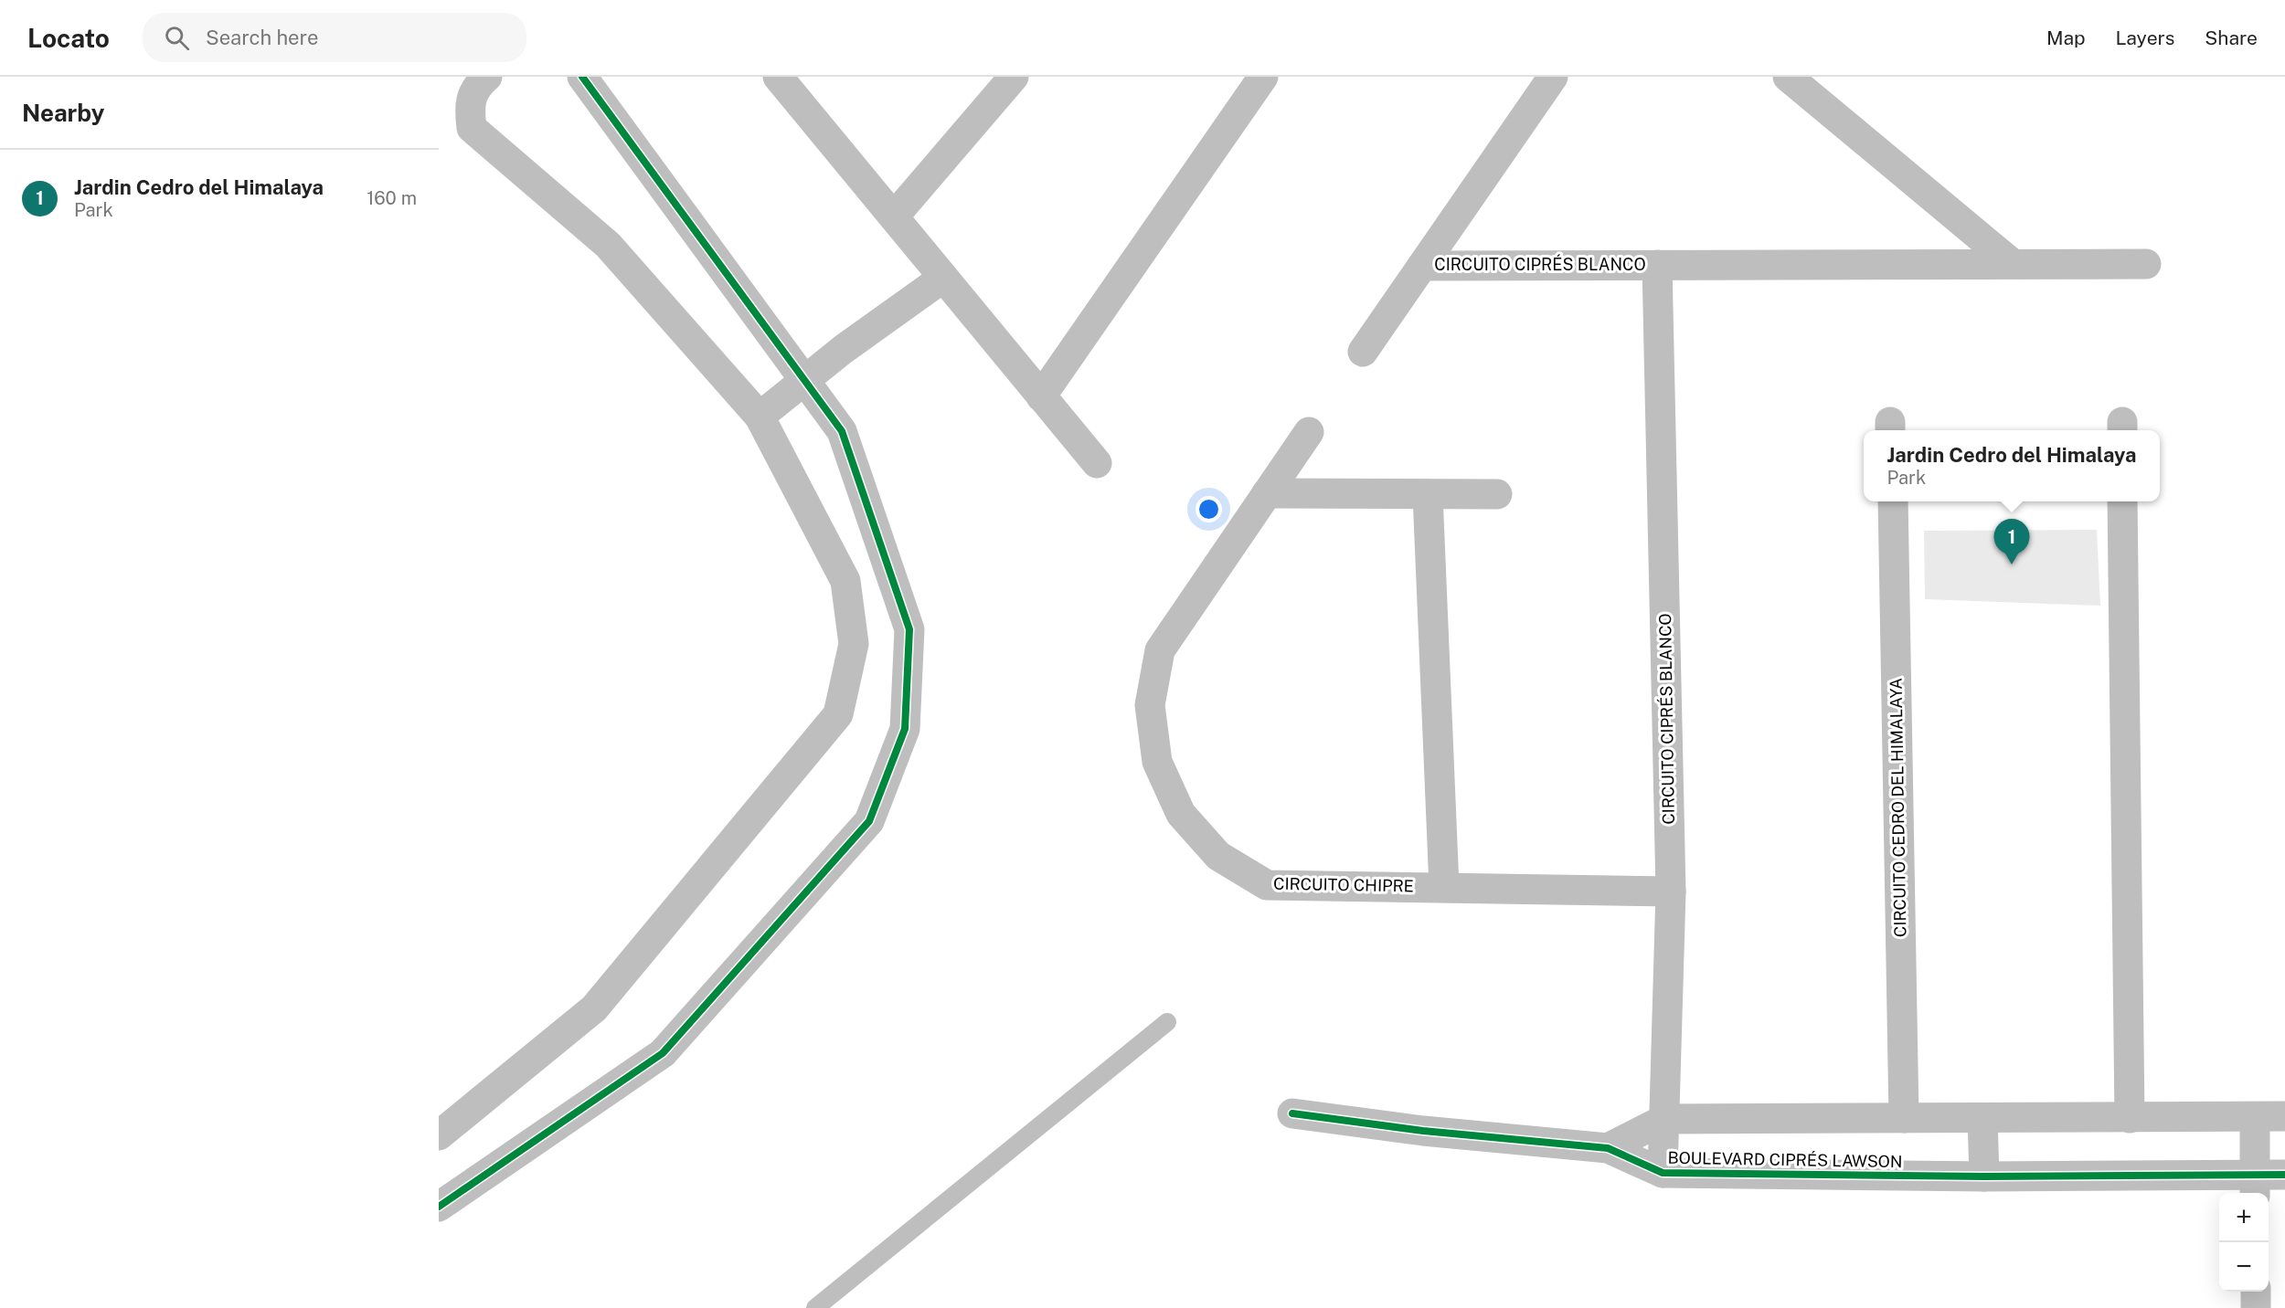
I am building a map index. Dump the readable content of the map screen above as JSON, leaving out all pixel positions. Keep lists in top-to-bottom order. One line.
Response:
{"streets":{"street":["CIRCUITO CIPRÉS BLANCO","CIRCUITO CEDRO DEL HIMALAYA","CIRCUITO CHIPRE","BOULEVARD CIPRÉS LAWSON"]},"crossings":[["CIRCUITO CIPRÉS BLANCO","CIRCUITO CHIPRE"],["CIRCUITO CIPRÉS BLANCO","BOULEVARD CIPRÉS LAWSON"]],"page":{"header":"Locato","search":"Search here","nav":["Map","Layers","Share"],"heading":"Nearby","list":[{"mark":"1","name":"Jardin Cedro del Himalaya","note":"Park","value":"160 m"}],"popup":["Jardin Cedro del Himalaya","Park"],"pins":"1","map_buttons":["+","−"]}}
